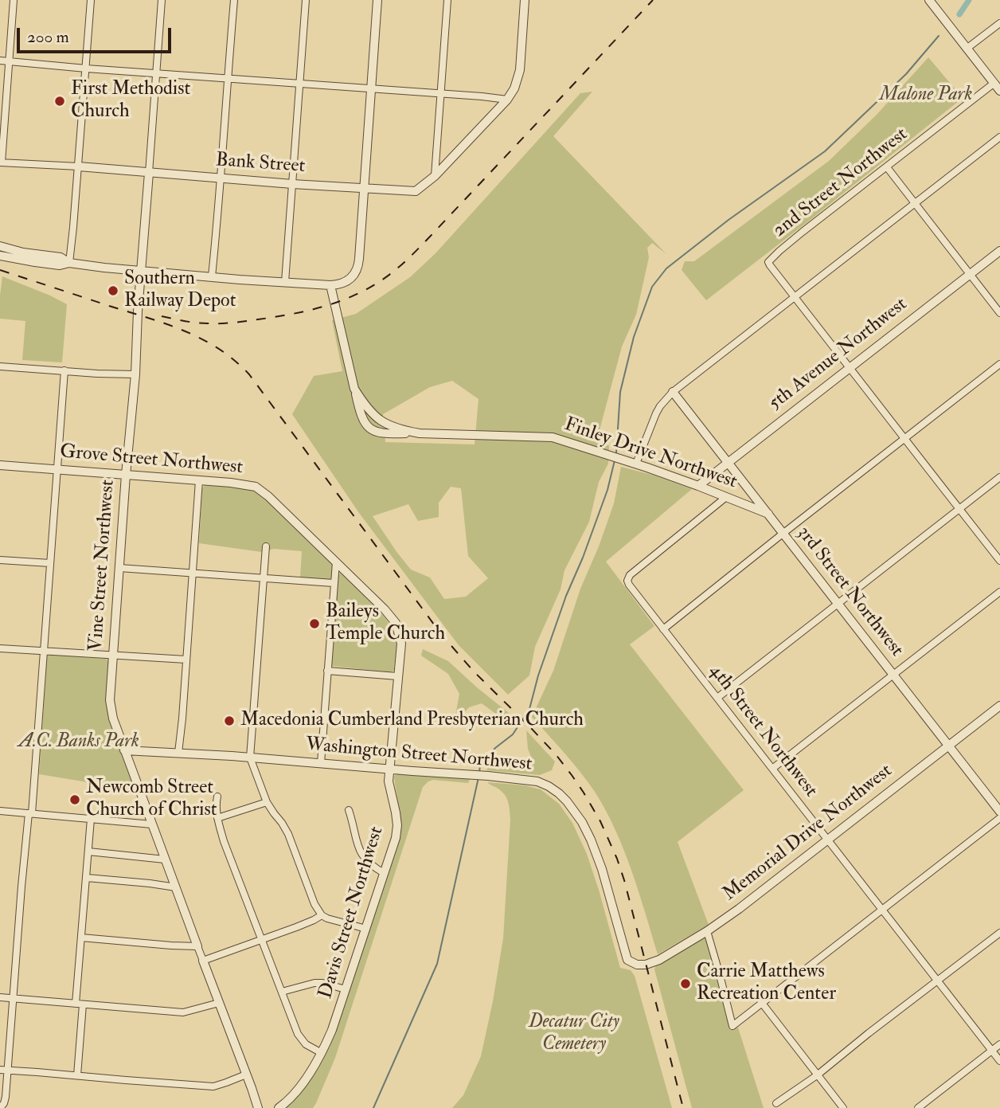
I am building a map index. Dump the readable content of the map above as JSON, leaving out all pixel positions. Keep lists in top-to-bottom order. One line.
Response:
{"streets":{"street":["Bank Street","2nd Street Northwest","5th Avenue Northwest","Finley Drive Northwest","Grove Street Northwest","Vine Street Northwest","3rd Street Northwest","4th Street Northwest","Washington Street Northwest","Memorial Drive Northwest","Davis Street Northwest"]},"crossings":[["Bank Street","Vine Street Northwest"],["2nd Street Northwest","5th Avenue Northwest"],["5th Avenue Northwest","Finley Drive Northwest"],["5th Avenue Northwest","3rd Street Northwest"],["Finley Drive Northwest","3rd Street Northwest"],["Finley Drive Northwest","4th Street Northwest"],["Grove Street Northwest","Vine Street Northwest"],["Grove Street Northwest","Davis Street Northwest"],["Vine Street Northwest","Washington Street Northwest"],["3rd Street Northwest","Memorial Drive Northwest"],["4th Street Northwest","Memorial Drive Northwest"],["Washington Street Northwest","Memorial Drive Northwest"],["Washington Street Northwest","Davis Street Northwest"]],"parks":["Malone Park","A.C. Banks Park","Decatur City Cemetery"],"places":["First Methodist Church","Southern Railway Depot","Baileys Temple Church","Macedonia Cumberland Presbyterian Church","Newcomb Street Church of Christ","Carrie Matthews Recreation Center"],"scale_bar":"200 m"}
